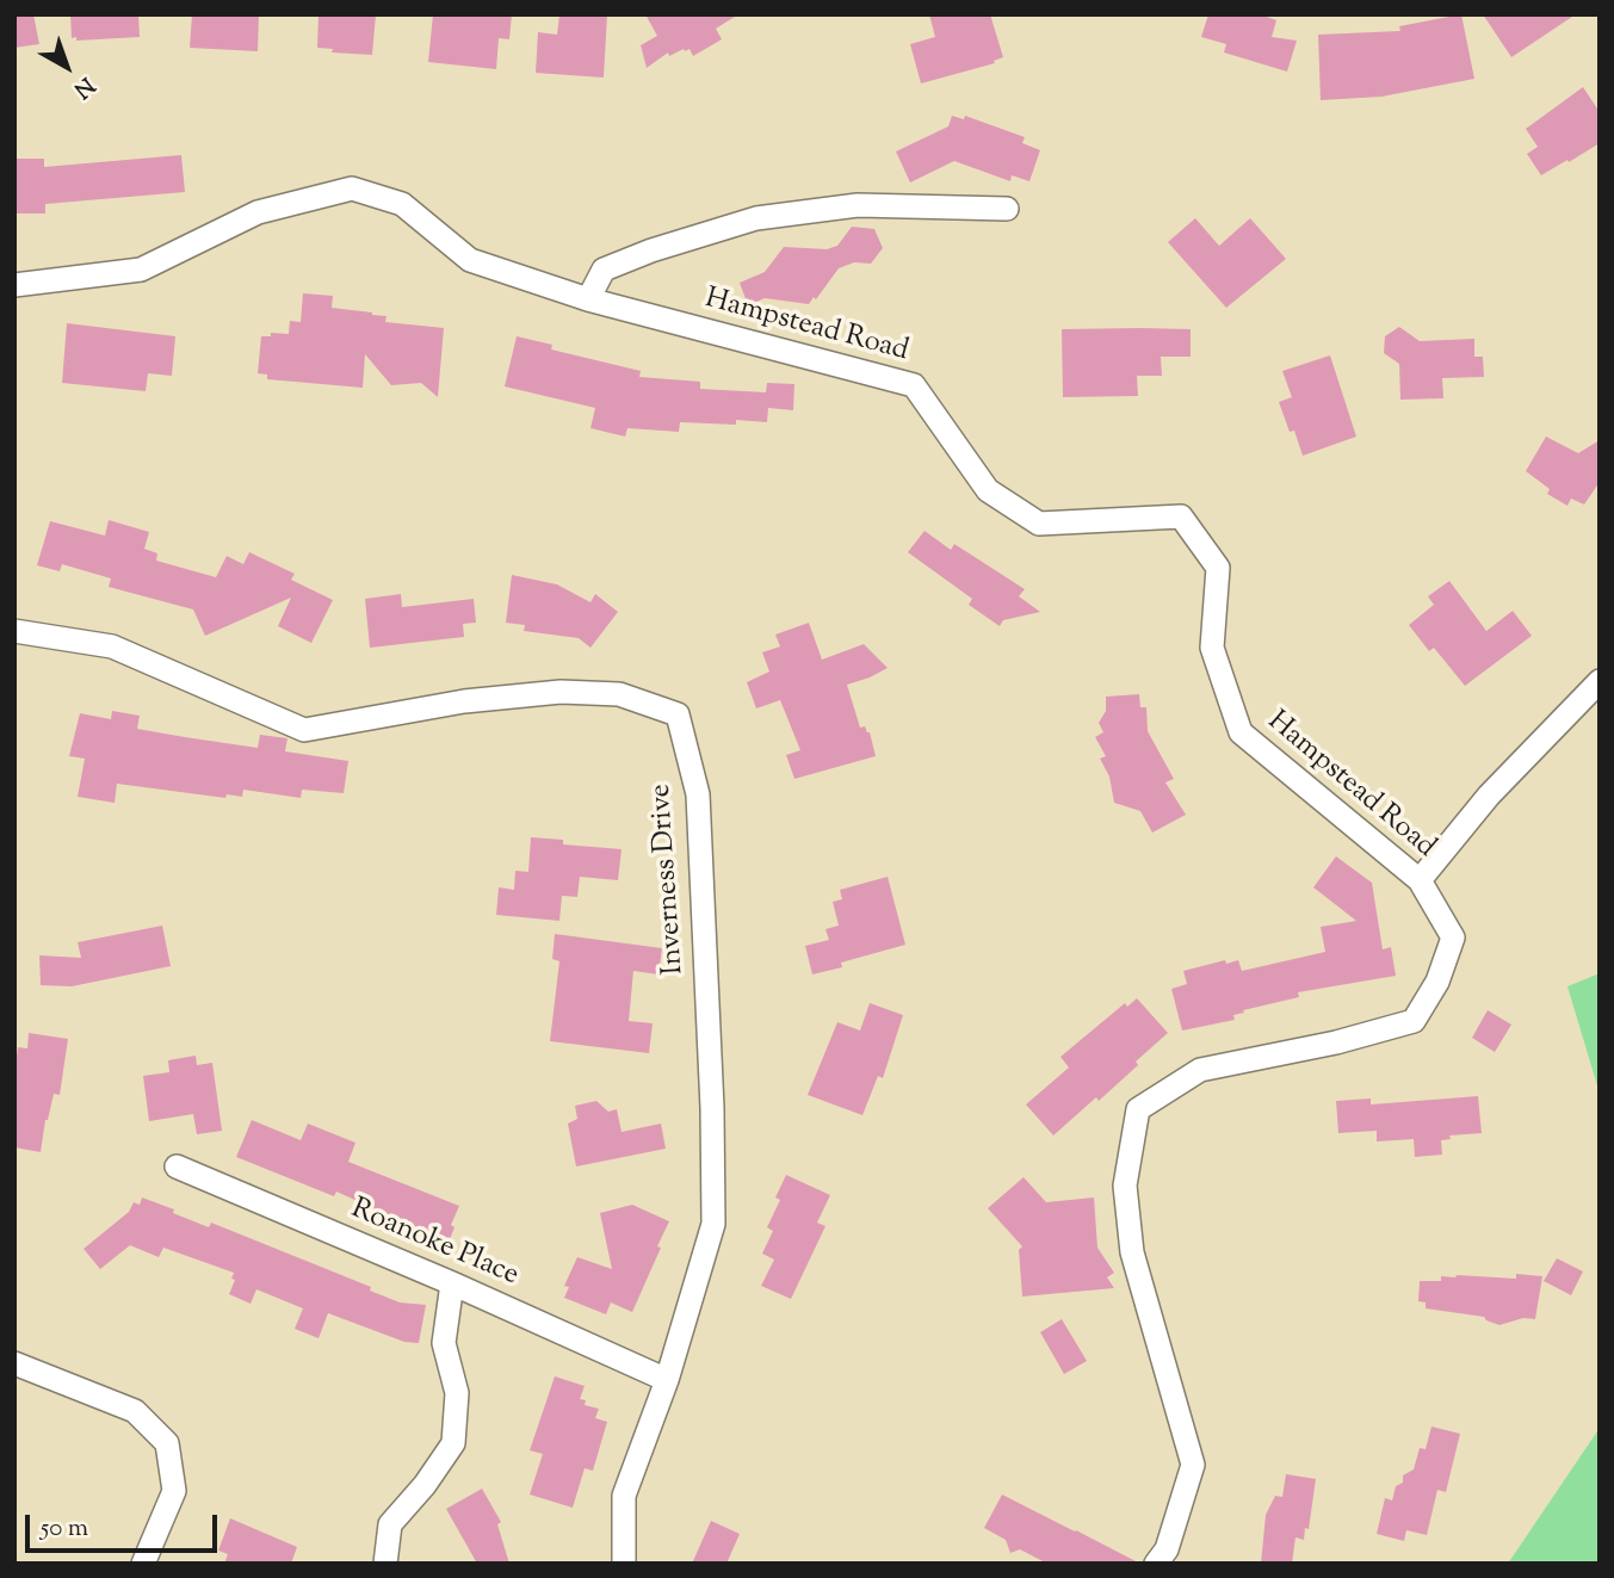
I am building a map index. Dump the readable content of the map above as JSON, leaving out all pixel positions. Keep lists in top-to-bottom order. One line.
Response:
{"streets":{"street":["Hampstead Road","Inverness Drive","Roanoke Place"]},"crossings":[["Inverness Drive","Roanoke Place"]],"scale_bar":"50 m","north":"bottom right"}
